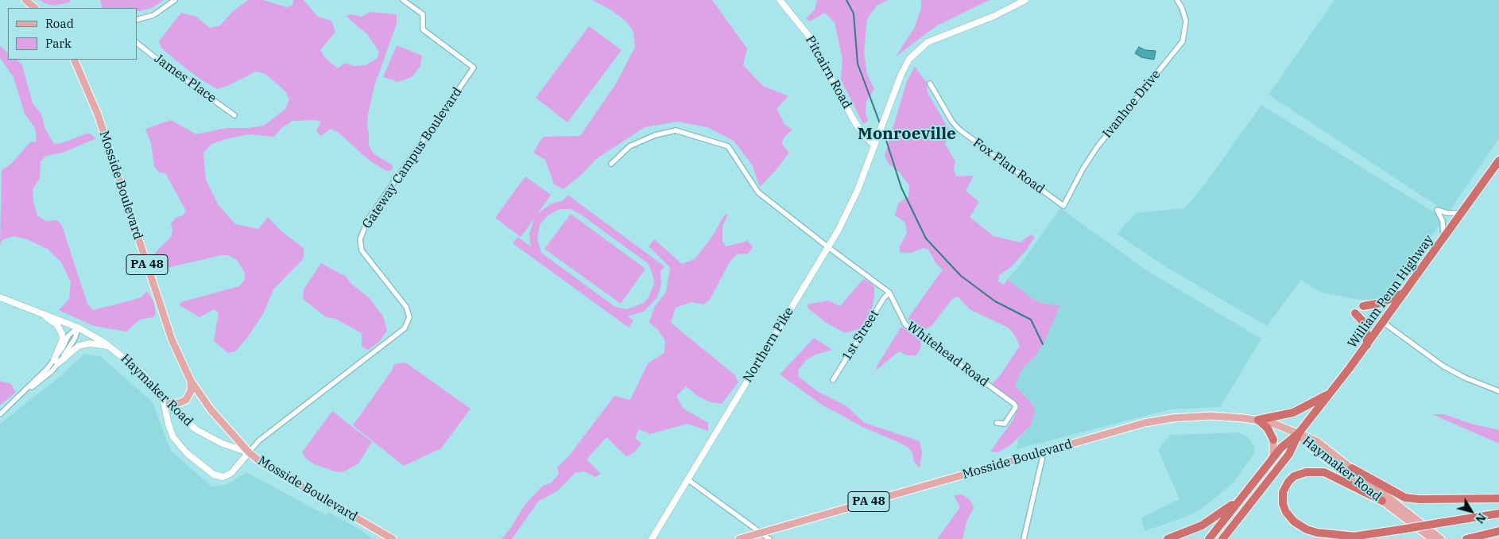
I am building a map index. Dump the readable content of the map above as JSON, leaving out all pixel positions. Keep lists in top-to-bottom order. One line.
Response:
{"streets":{"highway":["William Penn Highway"],"main road":["Pitcairn Road","Mosside Boulevard","PA 48","Northern Pike","Haymaker Road"],"street":["James Place","Ivanhoe Drive","Gateway Campus Boulevard","Fox Plan Road","1st Street","Whitehead Road"]},"crossings":[["Pitcairn Road","Northern Pike"],["Ivanhoe Drive","Fox Plan Road"],["Gateway Campus Boulevard","Mosside Boulevard"],["Gateway Campus Boulevard","Haymaker Road"],["Mosside Boulevard","William Penn Highway"],["Mosside Boulevard","Haymaker Road"],["William Penn Highway","Haymaker Road"],["1st Street","Whitehead Road"],["Northern Pike","Whitehead Road"]],"districts":["Monroeville"],"legend":["Road","Park"],"north":"bottom right"}
